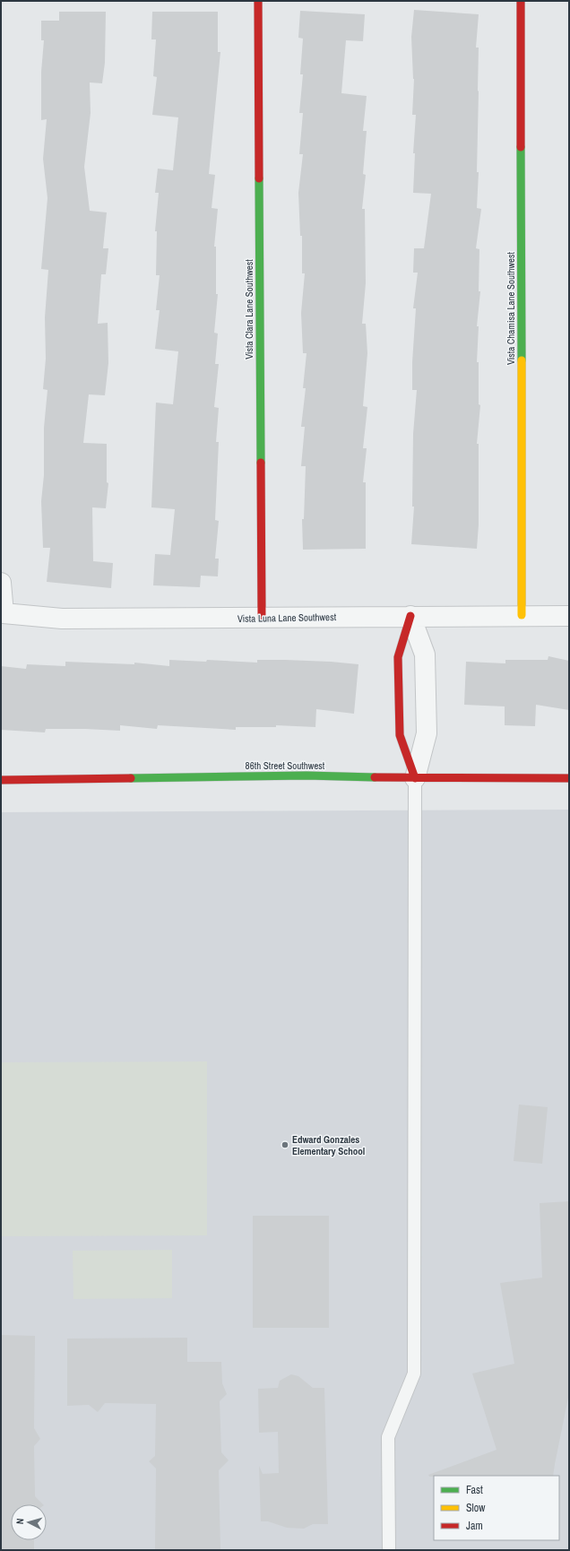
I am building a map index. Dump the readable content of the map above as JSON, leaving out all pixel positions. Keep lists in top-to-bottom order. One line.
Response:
{"streets":{"street":["Vista Chamisa Lane Southwest","Vista Clara Lane Southwest","Vista Luna Lane Southwest","86th Street Southwest"]},"crossings":[["Vista Chamisa Lane Southwest","Vista Luna Lane Southwest"],["Vista Clara Lane Southwest","Vista Luna Lane Southwest"]],"places":["Edward Gonzales Elementary School"],"legend":["Fast","Slow","Jam"],"north":"left"}
